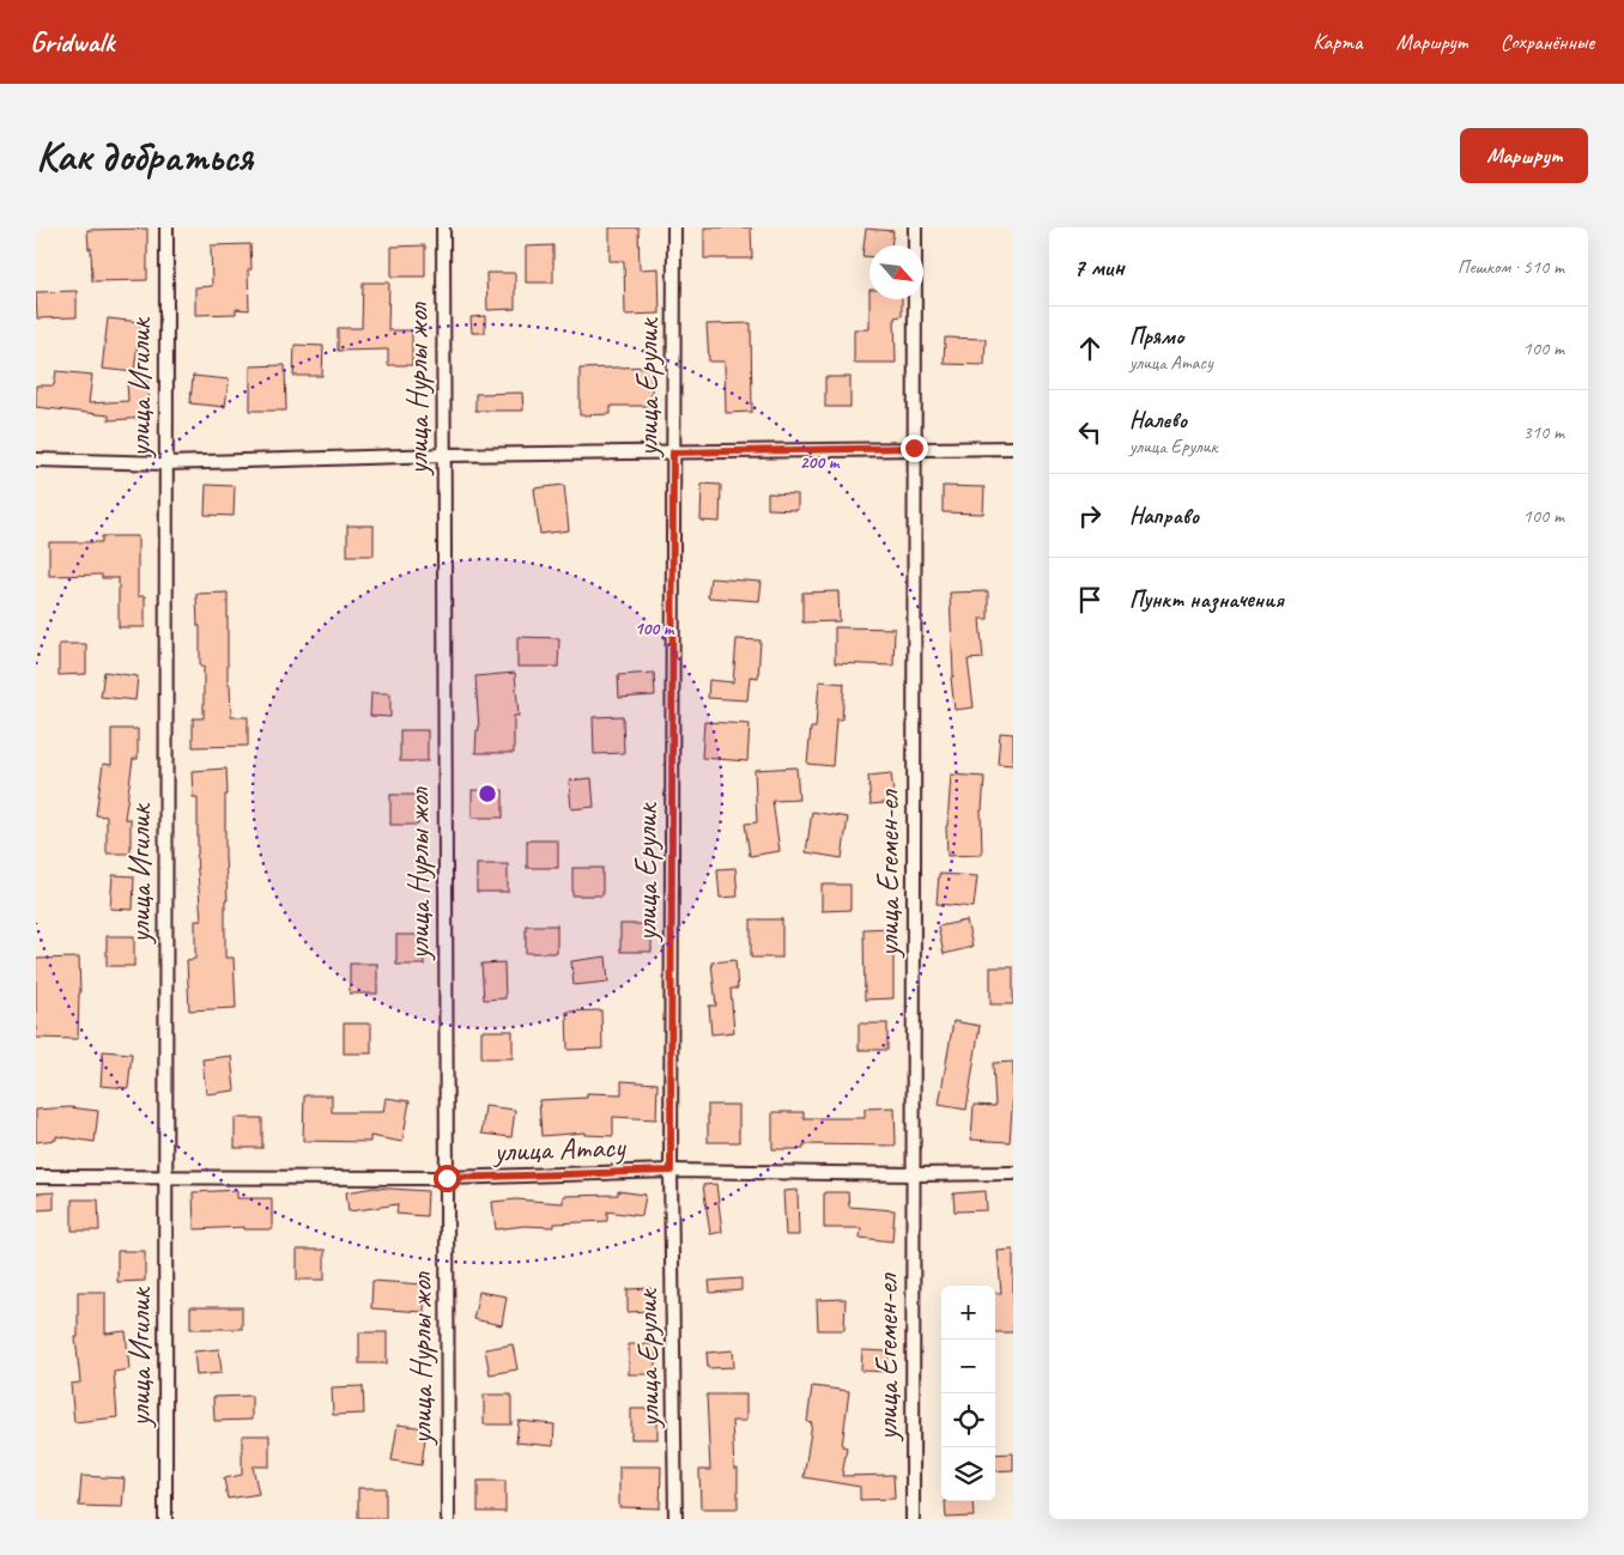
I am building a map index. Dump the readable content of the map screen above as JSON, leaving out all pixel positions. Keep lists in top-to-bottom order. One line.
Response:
{"streets":{"street":["улица Игилик","улица Ерулик","улица Нурлы жол","улица Егемен-ел","улица Атасу"]},"crossings":[["улица Игилик","улица Атасу"],["улица Ерулик","улица Атасу"],["улица Нурлы жол","улица Атасу"],["улица Егемен-ел","улица Атасу"]],"north":"bottom right","page":{"header":"Gridwalk","nav":["Карта","Маршрут","Сохранённые"],"buttons":"Маршрут","title":"Как добраться","heading":["7 мин","Пешком · 510 m"],"list":[["Прямо","улица Атасу","100 m"],["Налево","улица Ерулик","310 m"],["Направо","100 m"],"Пункт назначения"],"map_buttons":["+","−"]},"rings":["200 m","100 m"]}
